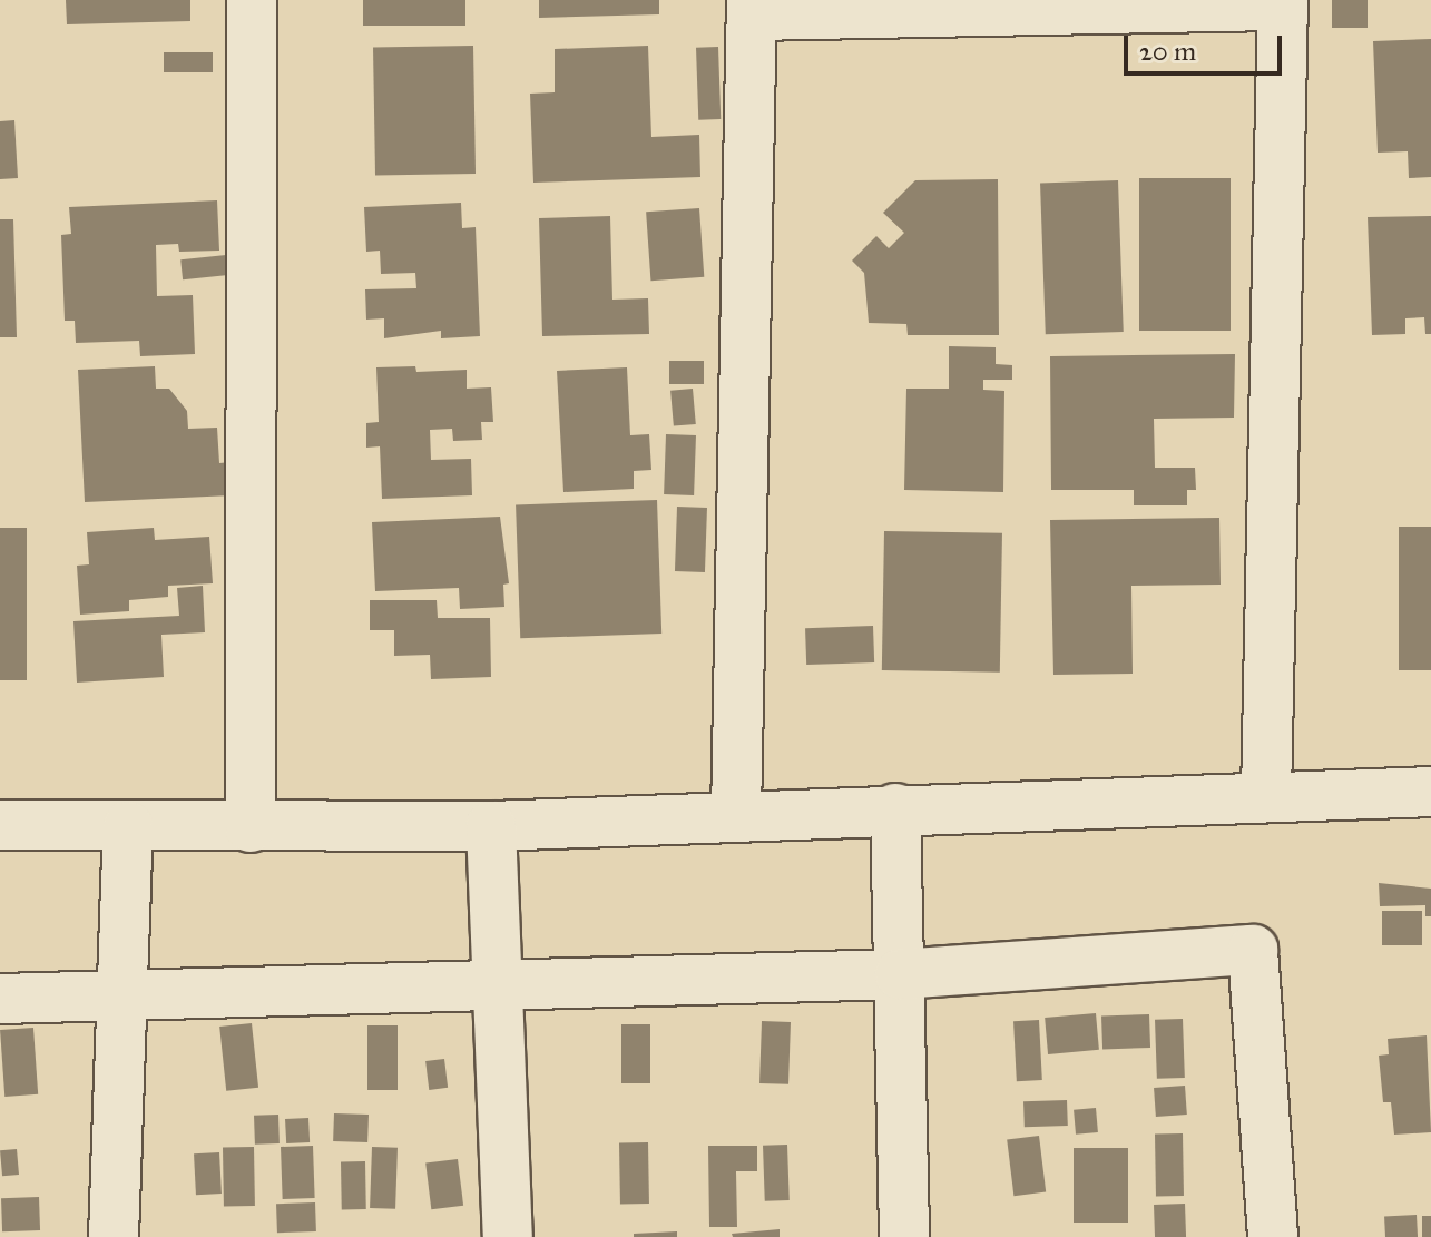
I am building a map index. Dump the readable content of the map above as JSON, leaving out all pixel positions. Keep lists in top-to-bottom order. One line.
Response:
{"scale_bar":"20 m"}
